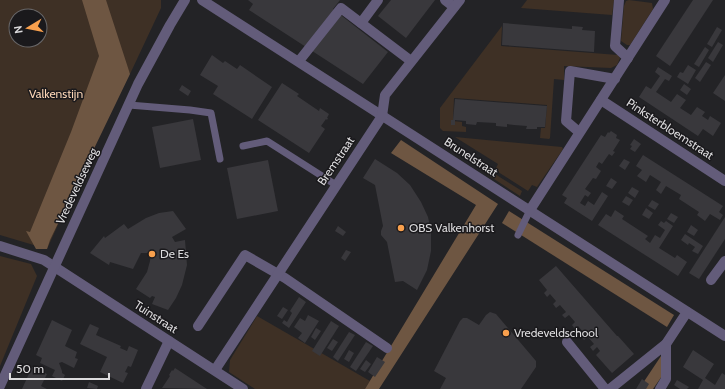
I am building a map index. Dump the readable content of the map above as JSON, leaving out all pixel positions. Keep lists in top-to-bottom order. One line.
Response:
{"streets":{"street":["Pinksterbloemstraat","Brunelstraat","Bremstraat","Vredeveldseweg","Tuinstraat"]},"crossings":[["Brunelstraat","Bremstraat"],["Bremstraat","Tuinstraat"],["Vredeveldseweg","Tuinstraat"]],"parks":["Valkenstijn"],"places":["OBS Valkenhorst","De Es","Vredeveldschool"],"scale_bar":"50 m","north":"left"}
